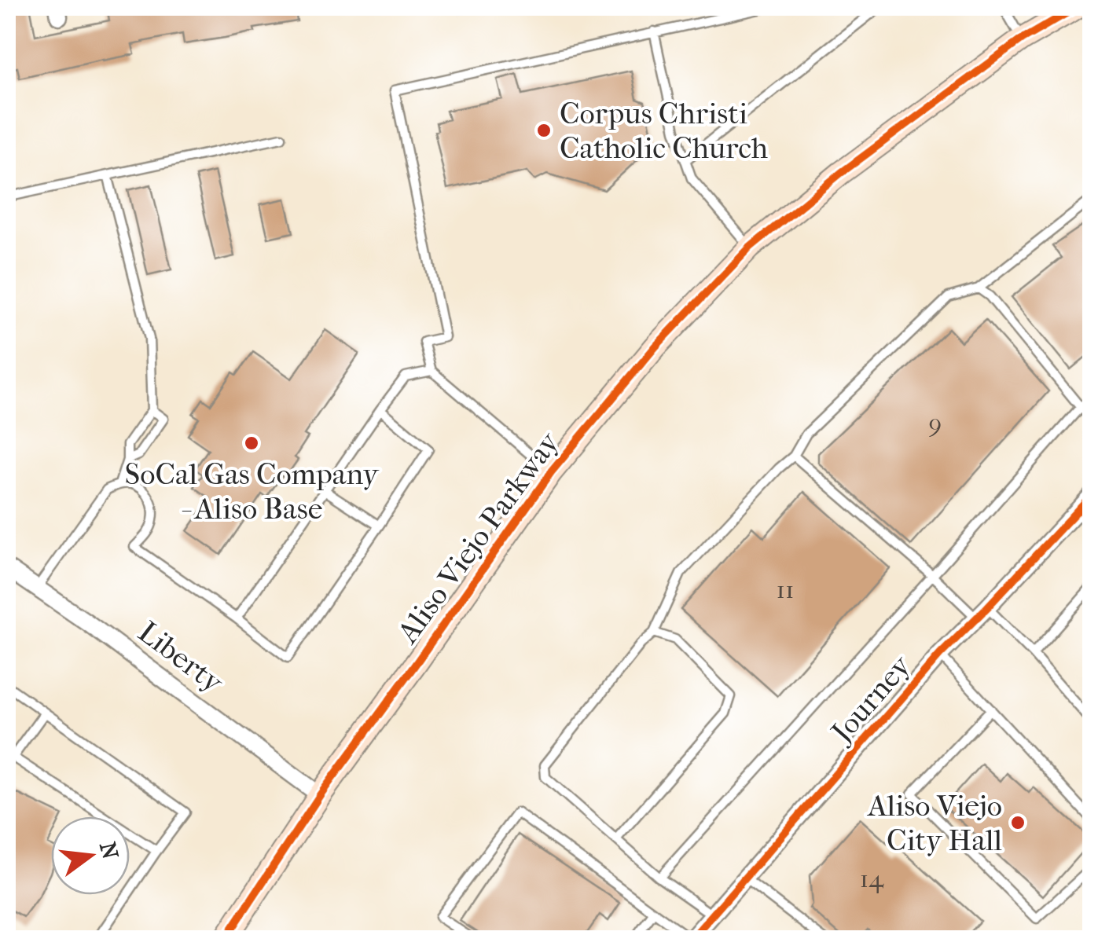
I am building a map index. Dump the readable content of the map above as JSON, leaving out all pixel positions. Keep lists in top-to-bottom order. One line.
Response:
{"streets":{"main road":["Aliso Viejo Parkway"],"street":["Liberty","Journey"]},"crossings":[["Aliso Viejo Parkway","Liberty"]],"places":["Corpus Christi Catholic Church","SoCal Gas Company - Aliso Base","Aliso Viejo City Hall"],"house_numbers":["9","11","14"],"north":"right"}
